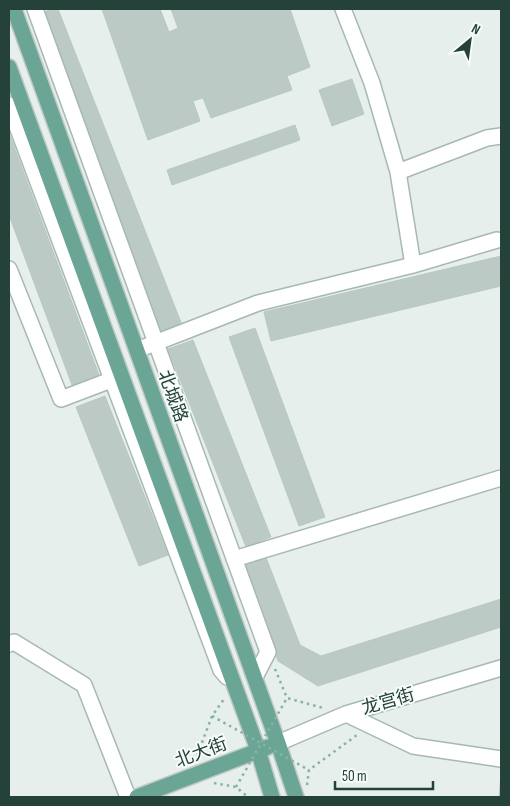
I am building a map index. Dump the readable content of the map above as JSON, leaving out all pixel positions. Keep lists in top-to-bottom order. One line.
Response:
{"streets":{"main road":["北城路","北大街"],"street":["龙宫街"]},"crossings":[["北城路","龙宫街"],["北城路","北大街"],["龙宫街","北大街"]],"scale_bar":"50 m","north":"top right"}
